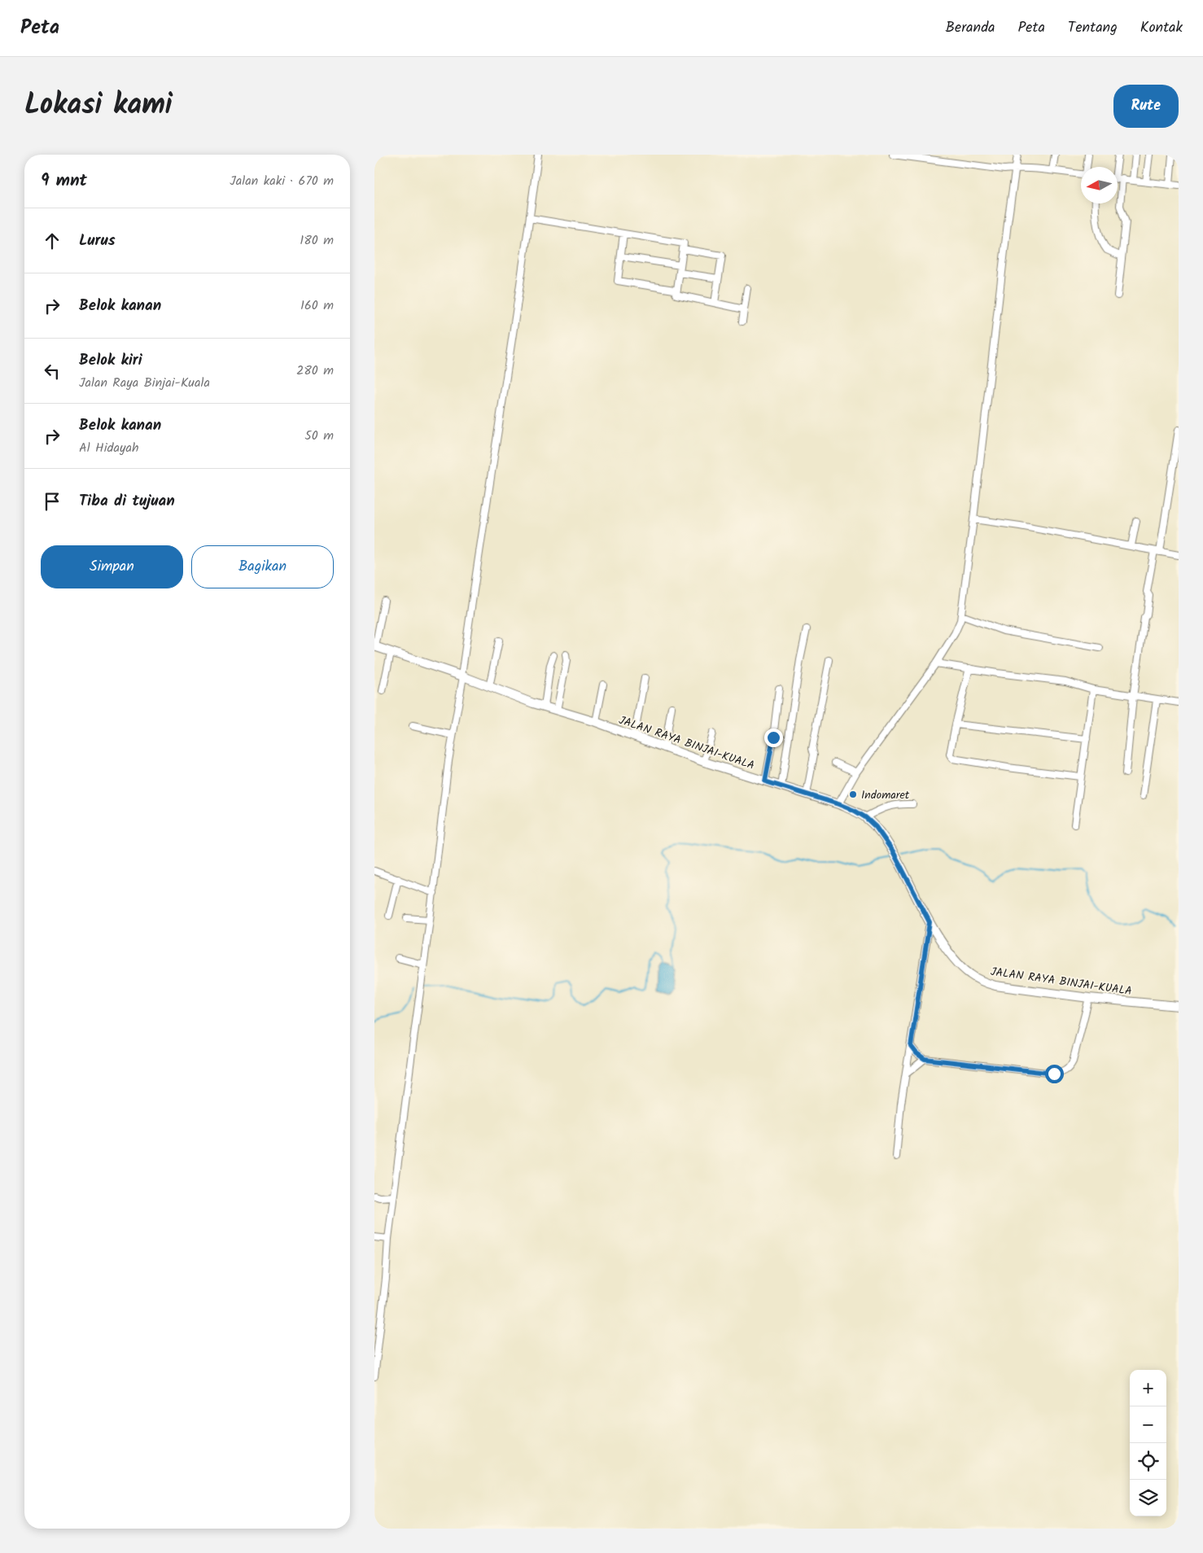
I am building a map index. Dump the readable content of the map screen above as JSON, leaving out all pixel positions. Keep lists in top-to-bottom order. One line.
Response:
{"streets":{"main road":["JALAN RAYA BINJAI-KUALA"]},"places":["Indomaret"],"north":"left","page":{"header":"Peta","nav":["Beranda","Peta","Tentang","Kontak"],"title":"Lokasi kami","buttons":["Rute",["Simpan","Bagikan"]],"heading":["9 mnt","Jalan kaki · 670 m"],"list":[["Lurus","180 m"],["Belok kanan","160 m"],["Belok kiri","Jalan Raya Binjai-Kuala","280 m"],["Belok kanan","Al Hidayah","50 m"],"Tiba di tujuan"],"map_buttons":["+","−"]}}
